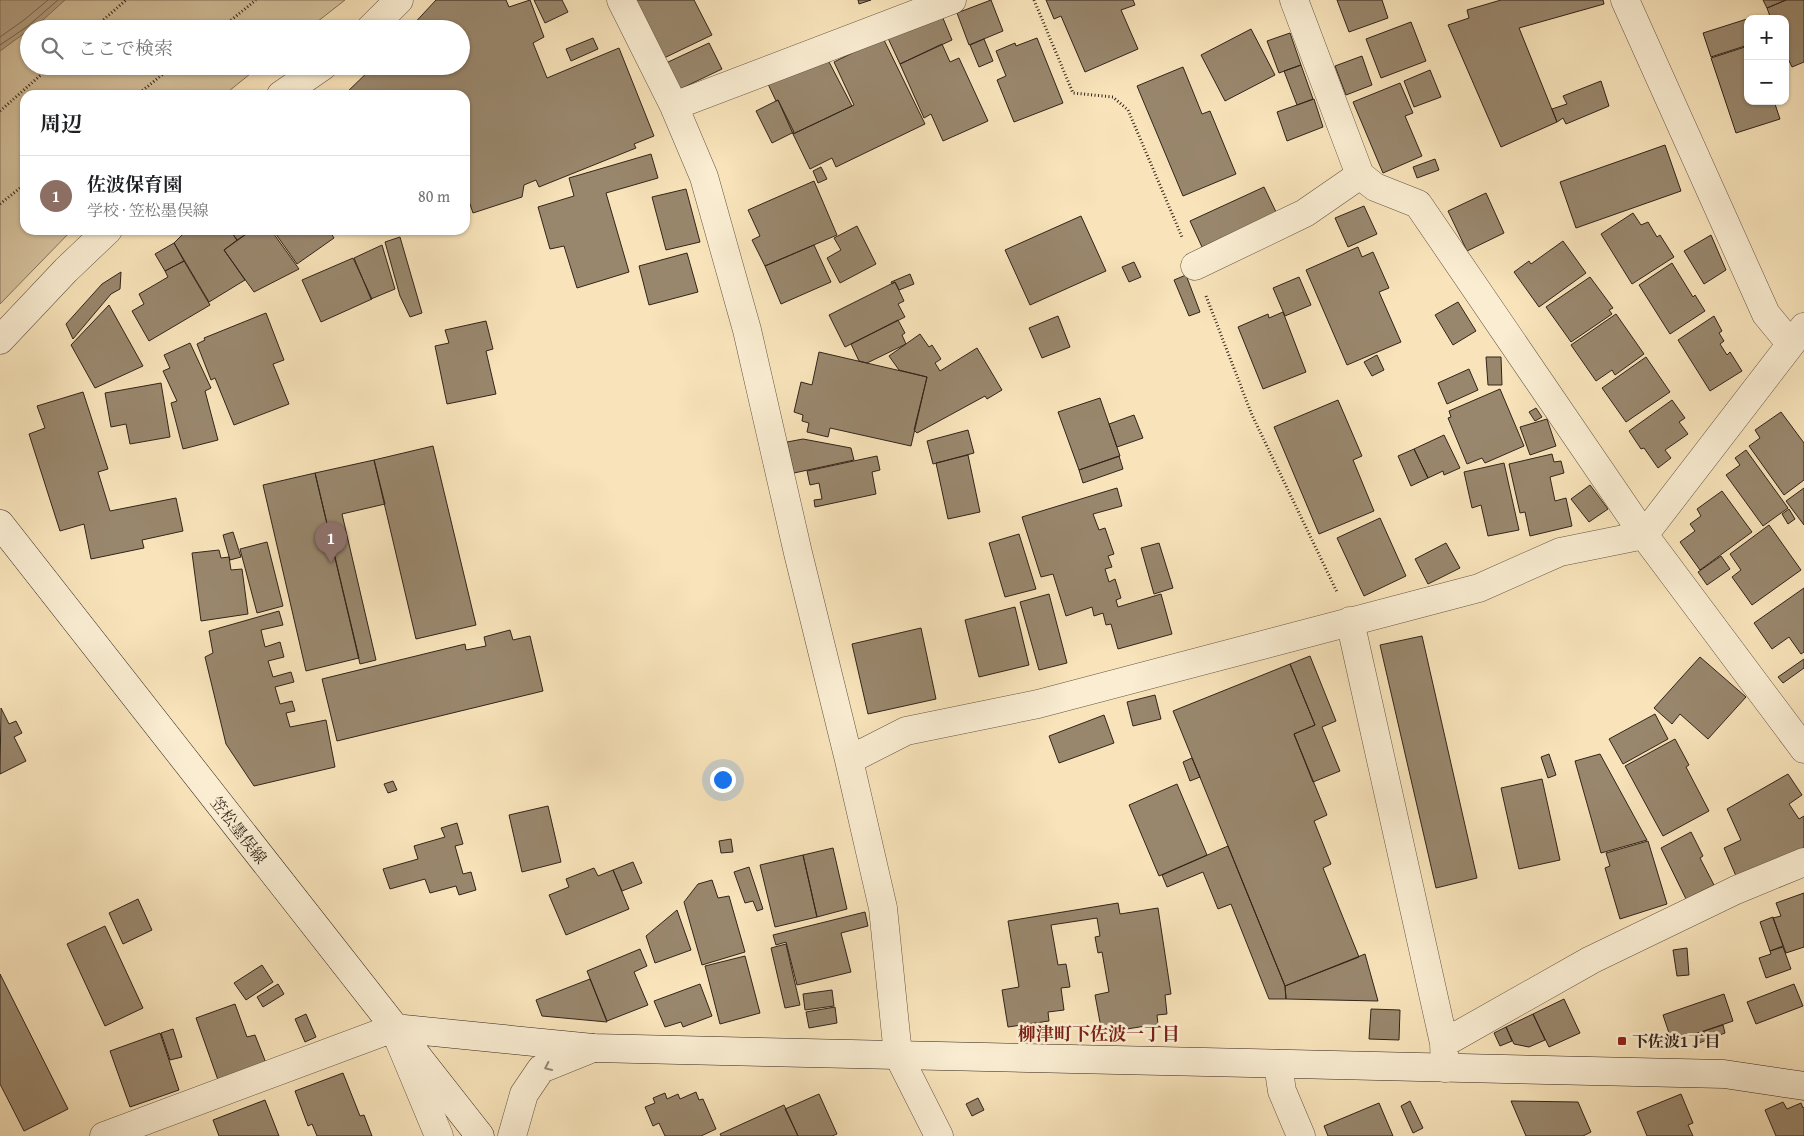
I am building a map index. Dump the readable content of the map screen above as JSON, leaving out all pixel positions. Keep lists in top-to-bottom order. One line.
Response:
{"streets":{"street":["笠松墨俣線"]},"districts":["柳津町下佐波一丁目"],"places":{"transit":["下佐波1丁目"]},"page":{"map_buttons":["+","−"],"search":"ここで検索","heading":"周辺","list":[{"mark":"1","name":"佐波保育園","note":"学校 · 笠松墨俣線","value":"80 m"}],"pins":"1"}}
